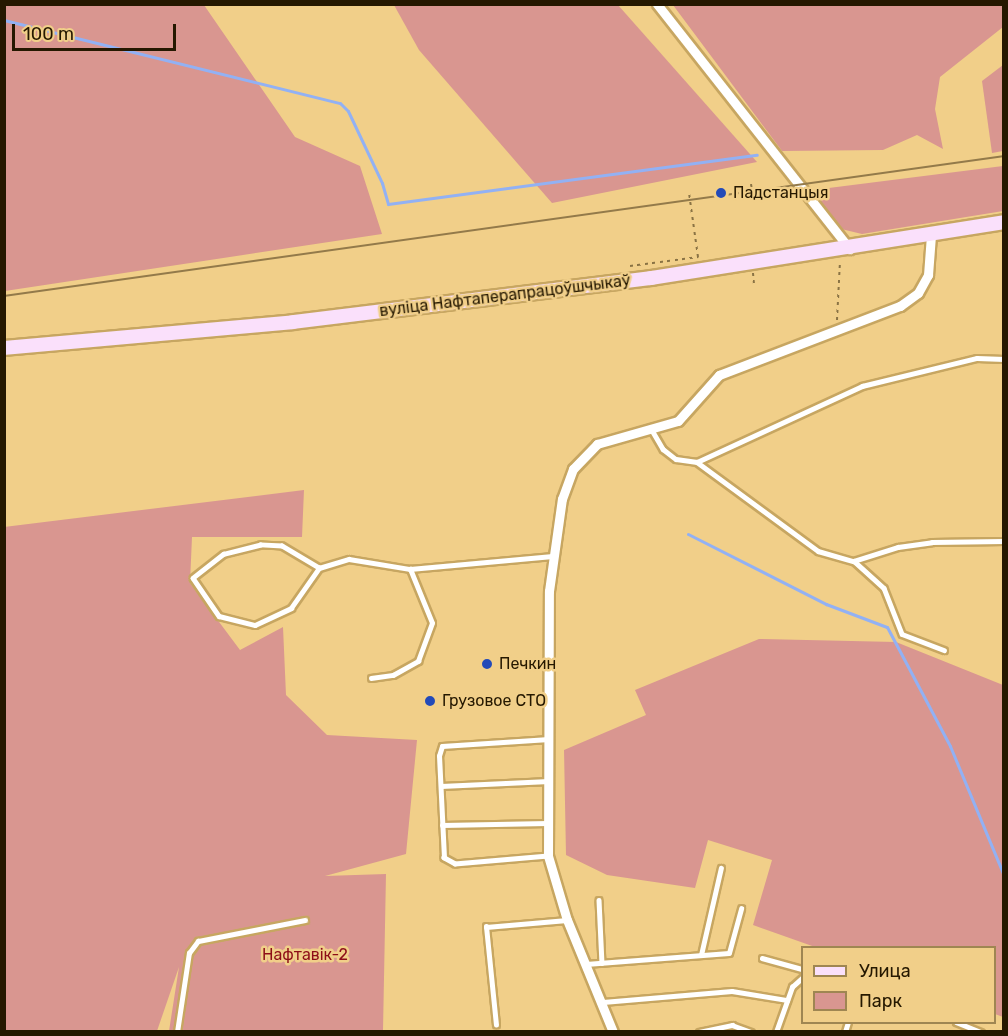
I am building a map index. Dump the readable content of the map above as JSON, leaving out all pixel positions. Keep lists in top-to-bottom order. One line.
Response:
{"streets":{"main road":["вуліца Нафтаперапрацоўшчыкаў"]},"parks":["Нафтавік-2"],"places":["Падстанцыя","Печкин","Грузовое СТО"],"legend":["Улица","Парк"],"scale_bar":"100 m"}
